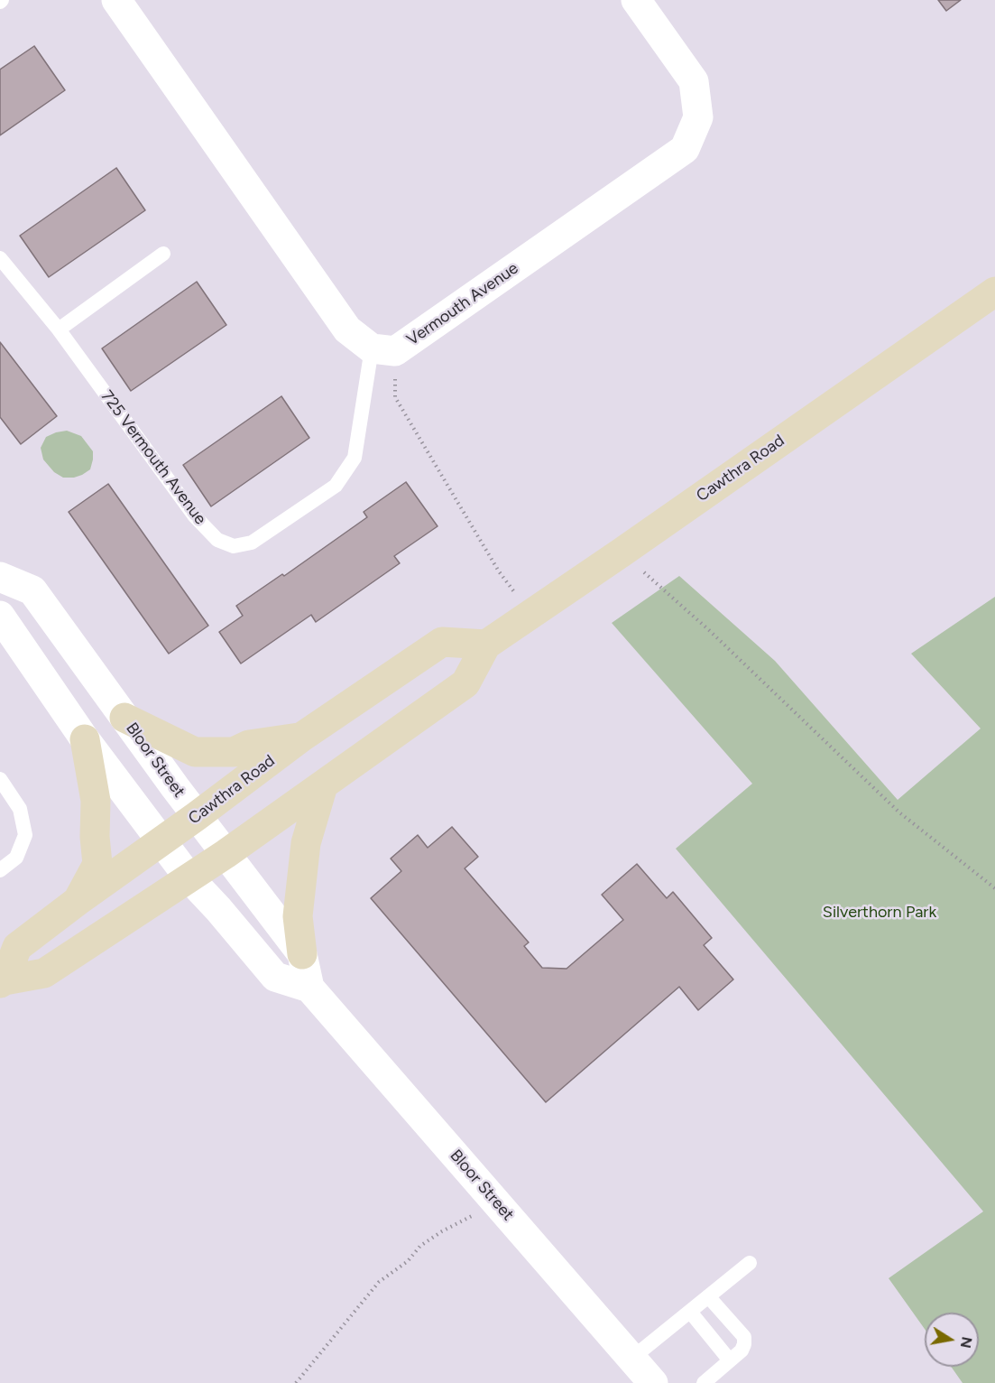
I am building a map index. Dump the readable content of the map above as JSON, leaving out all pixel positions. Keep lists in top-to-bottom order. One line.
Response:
{"streets":{"main road":["Cawthra Road"],"street":["Vermouth Avenue","Bloor Street"],"lane":["725 Vermouth Avenue"]},"crossings":[["Vermouth Avenue","725 Vermouth Avenue"],["Cawthra Road","Bloor Street"]],"parks":["Silverthorn Park"],"north":"right"}
